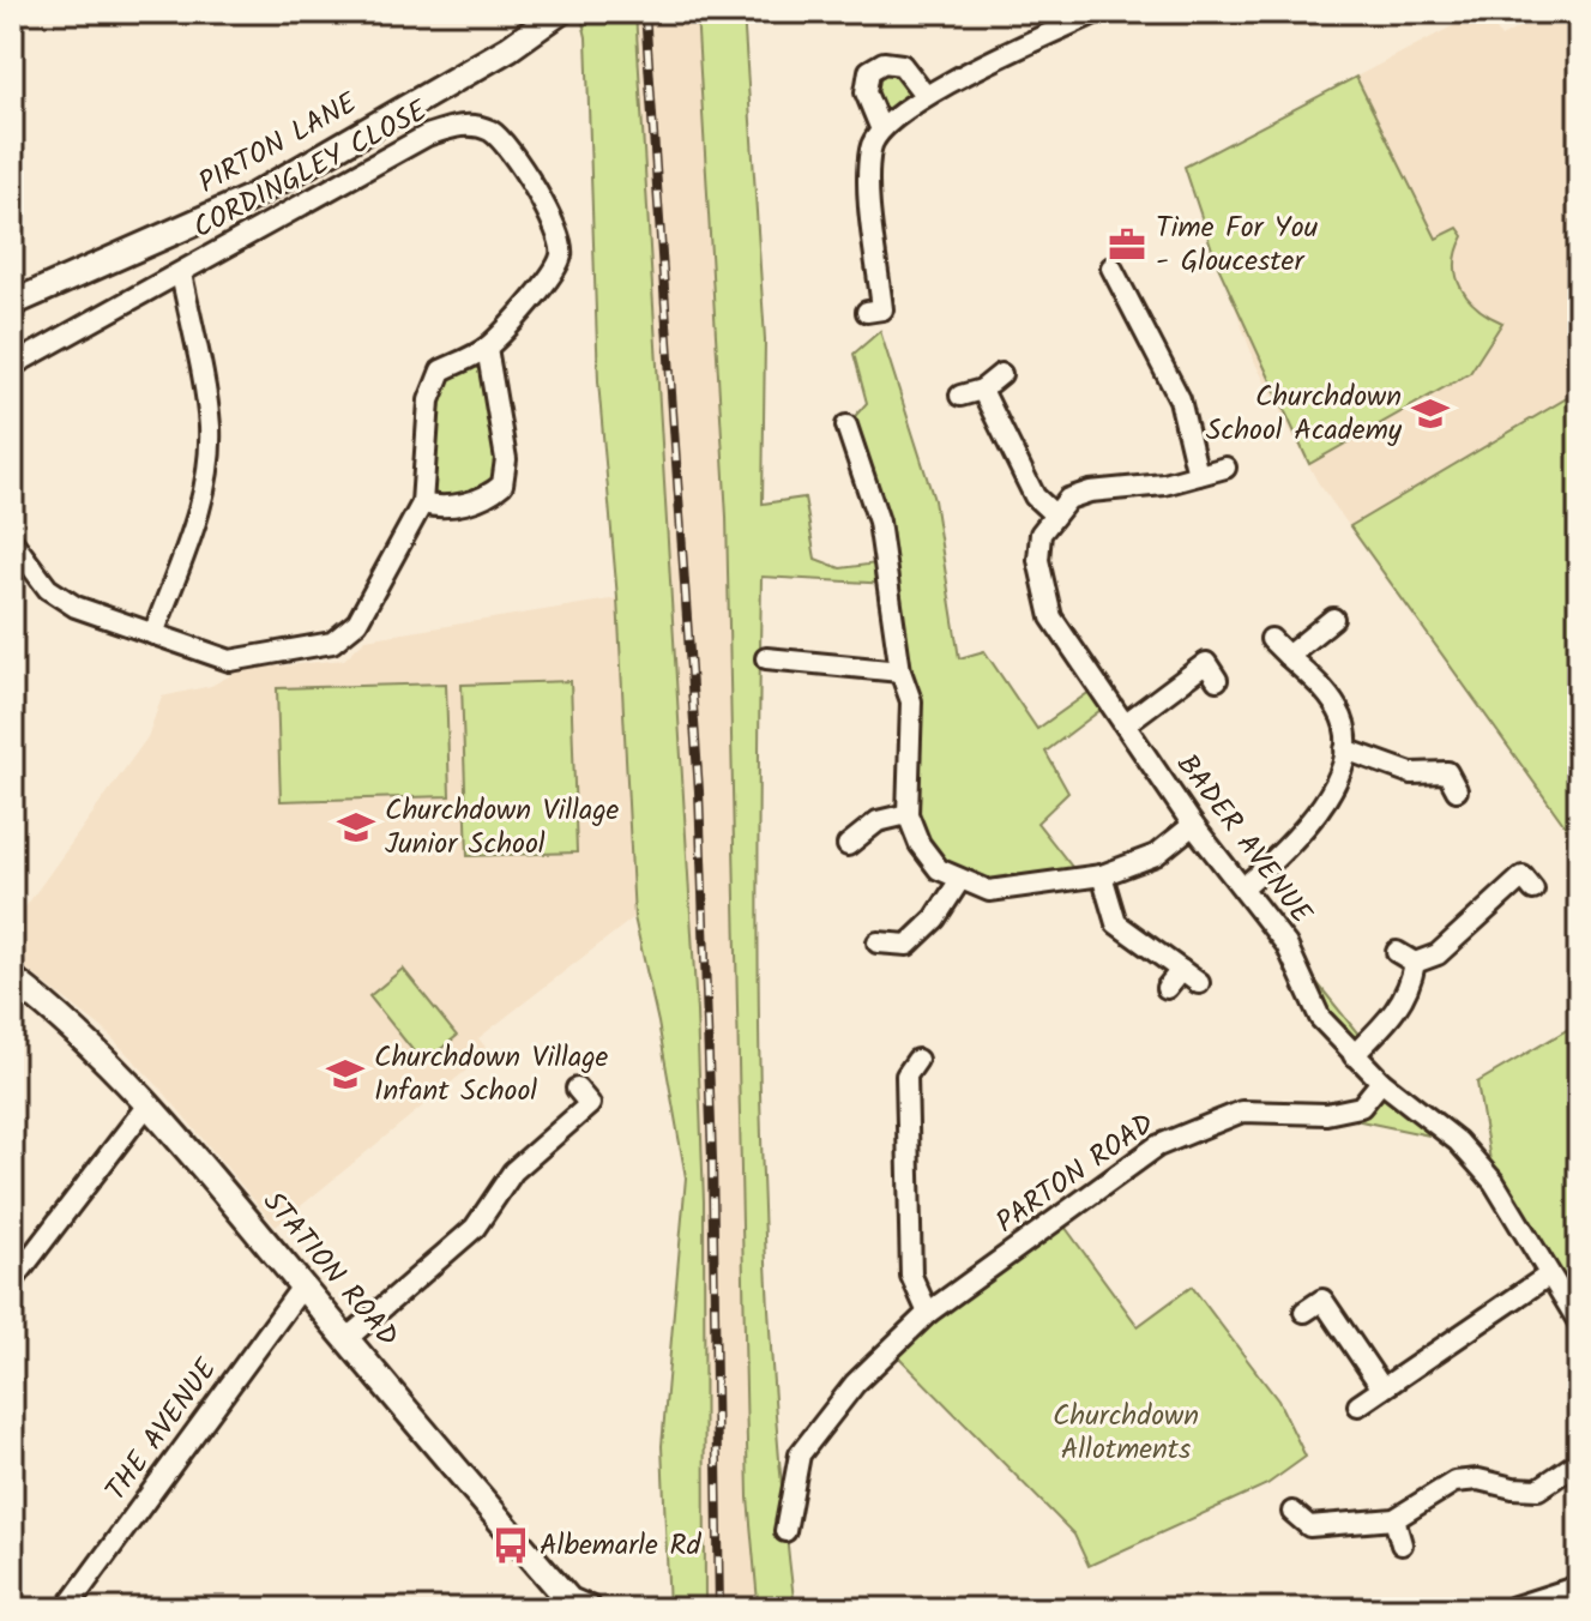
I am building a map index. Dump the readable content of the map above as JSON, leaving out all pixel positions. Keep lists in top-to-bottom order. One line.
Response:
{"streets":{"street":["PIRTON LANE","CORDINGLEY CLOSE","BADER AVENUE","PARTON ROAD","STATION ROAD","THE AVENUE"]},"crossings":[["BADER AVENUE","PARTON ROAD"],["STATION ROAD","THE AVENUE"]],"parks":["Churchdown Allotments"],"places":{"office":["Time For You - Gloucester"],"school or university":["Churchdown School Academy","Churchdown Village Junior School","Churchdown Village Infant School"],"bus stop":["Albemarle Rd"]}}
